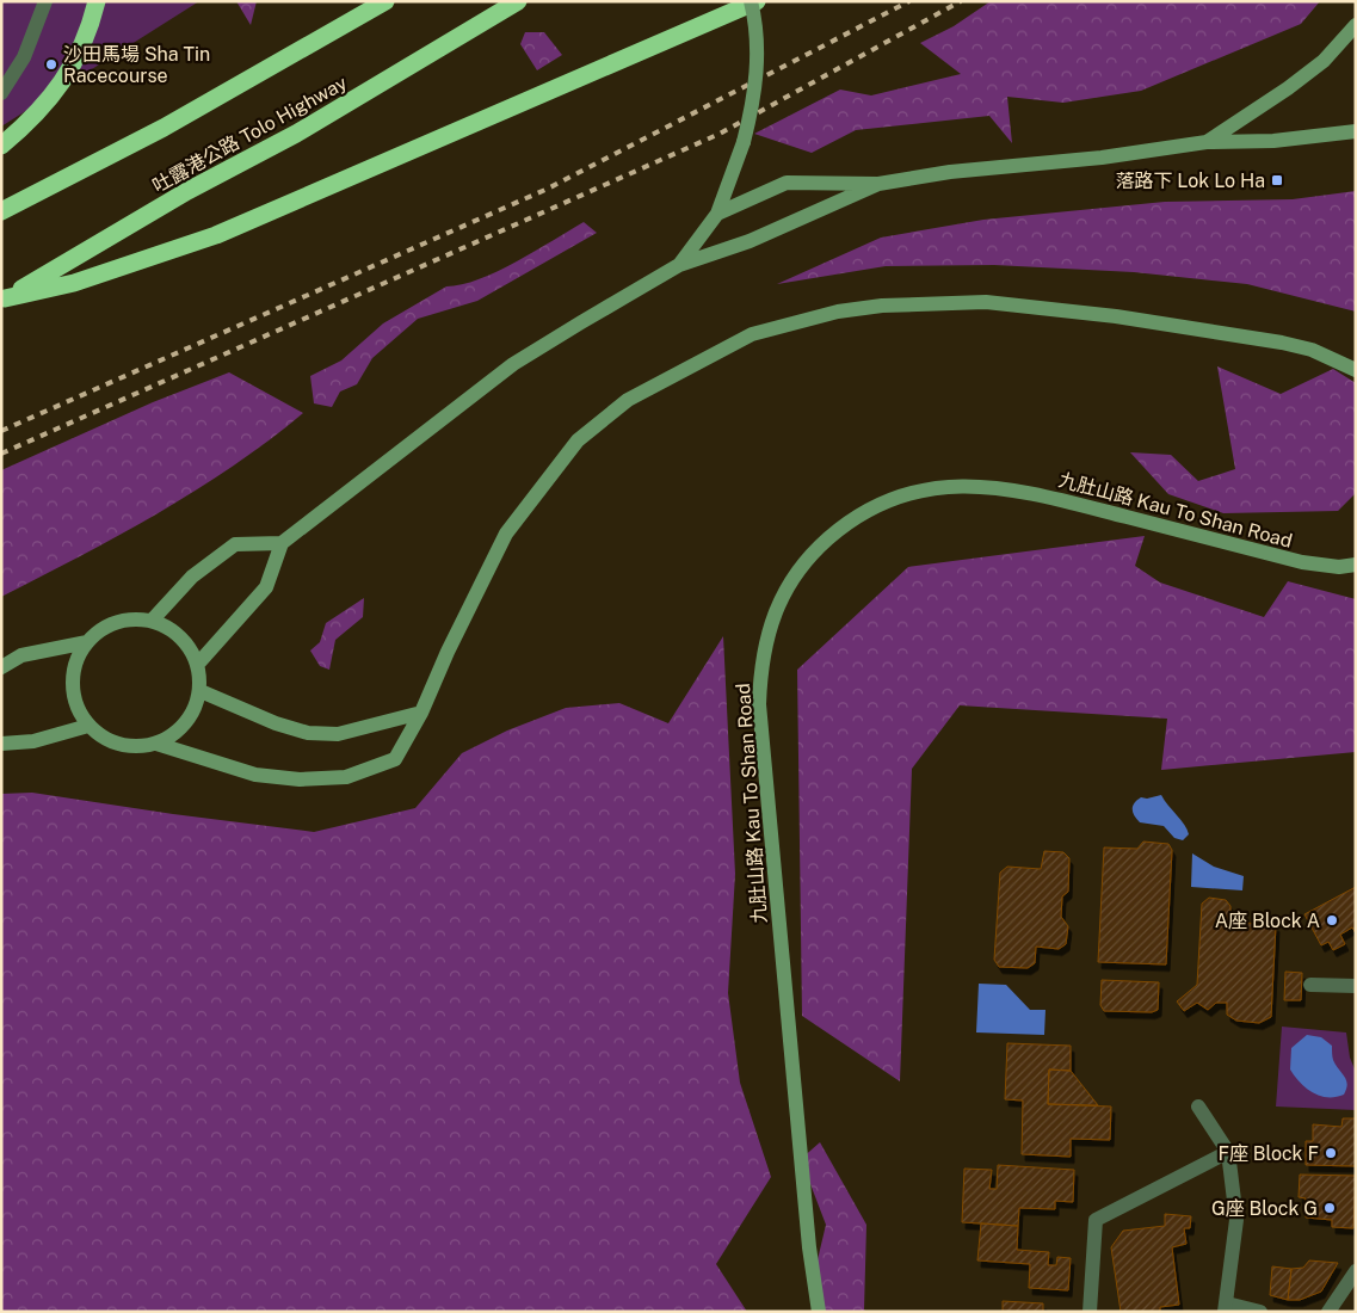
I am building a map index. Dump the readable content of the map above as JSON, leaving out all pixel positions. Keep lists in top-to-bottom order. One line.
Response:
{"streets":{"highway":["吐露港公路 Tolo Highway"],"street":["九肚山路 Kau To Shan Road"]},"places":{"other":["沙田馬場 Sha Tin Racecourse","A座 Block A","F座 Block F","G座 Block G"],"transit":["落路下 Lok Lo Ha"]}}
